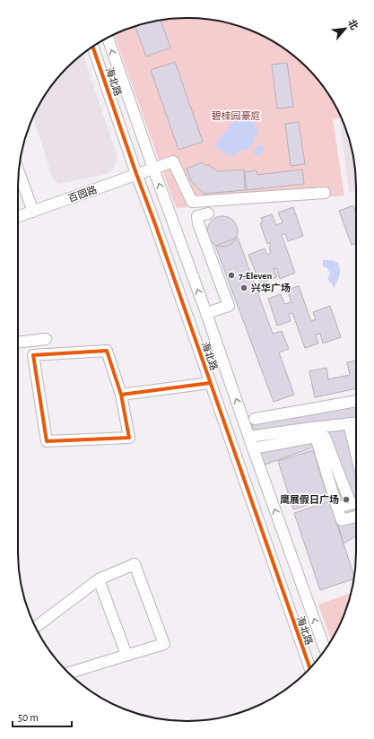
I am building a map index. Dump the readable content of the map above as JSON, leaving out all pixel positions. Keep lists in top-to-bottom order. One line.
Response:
{"streets":{"street":["海北路","百园路"]},"crossings":[["海北路","百园路"]],"parks":["碧桂园豪庭"],"places":["7-Eleven","兴华广场","鹰展假日广场"],"scale_bar":"50 m","north":"top right"}
